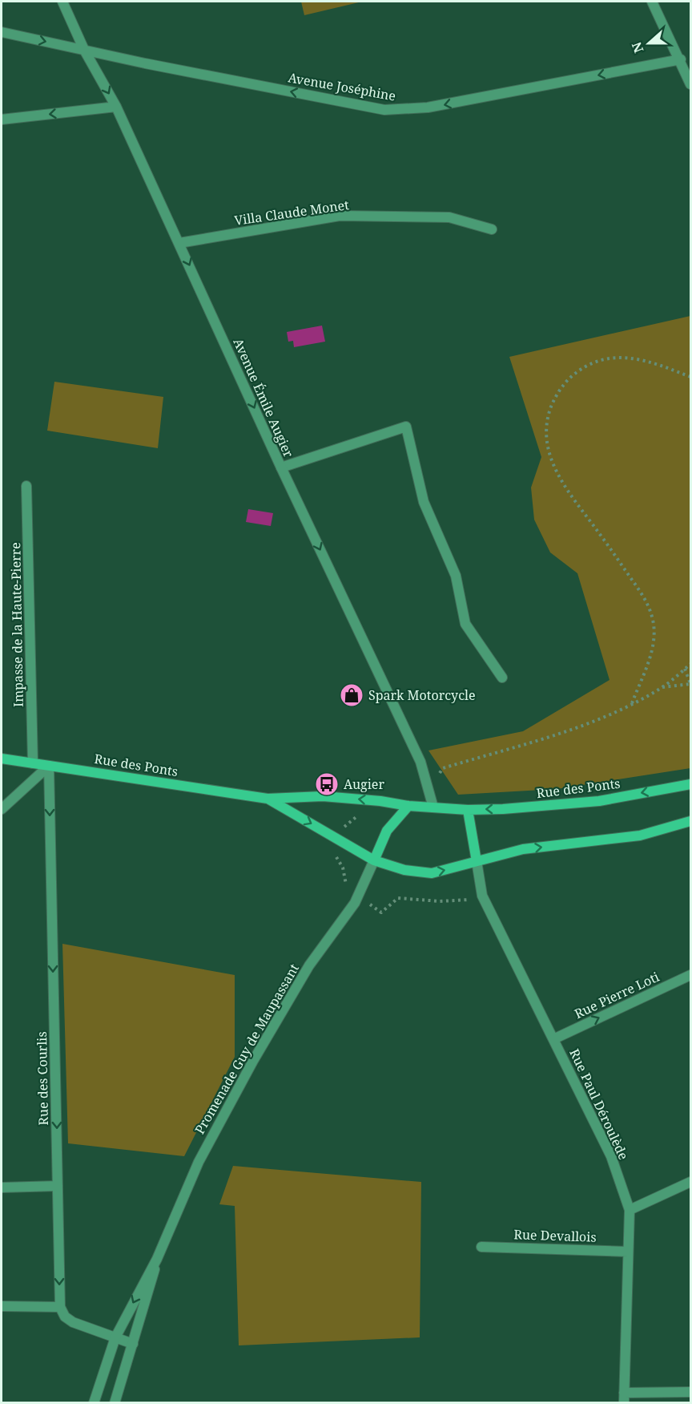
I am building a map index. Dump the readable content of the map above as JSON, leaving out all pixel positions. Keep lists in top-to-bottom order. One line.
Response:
{"streets":{"main road":["Rue des Ponts"],"street":["Avenue Joséphine","Villa Claude Monet","Avenue Émile Augier","Impasse de la Haute-Pierre","Rue Pierre Loti","Promenade Guy de Maupassant","Rue des Courlis","Rue Paul Déroulède","Rue Devallois"]},"crossings":[["Avenue Joséphine","Avenue Émile Augier"],["Villa Claude Monet","Avenue Émile Augier"],["Avenue Émile Augier","Rue des Ponts"],["Impasse de la Haute-Pierre","Rue des Ponts"],["Rue des Ponts","Promenade Guy de Maupassant"],["Rue des Ponts","Rue des Courlis"],["Rue des Ponts","Rue Paul Déroulède"],["Rue Pierre Loti","Rue Paul Déroulède"],["Rue Paul Déroulède","Rue Devallois"]],"one_way":["Avenue Émile Augier","Rue Pierre Loti","Rue des Courlis"],"places":{"shop":["Spark Motorcycle"],"bus stop":["Augier"]},"north":"left"}
